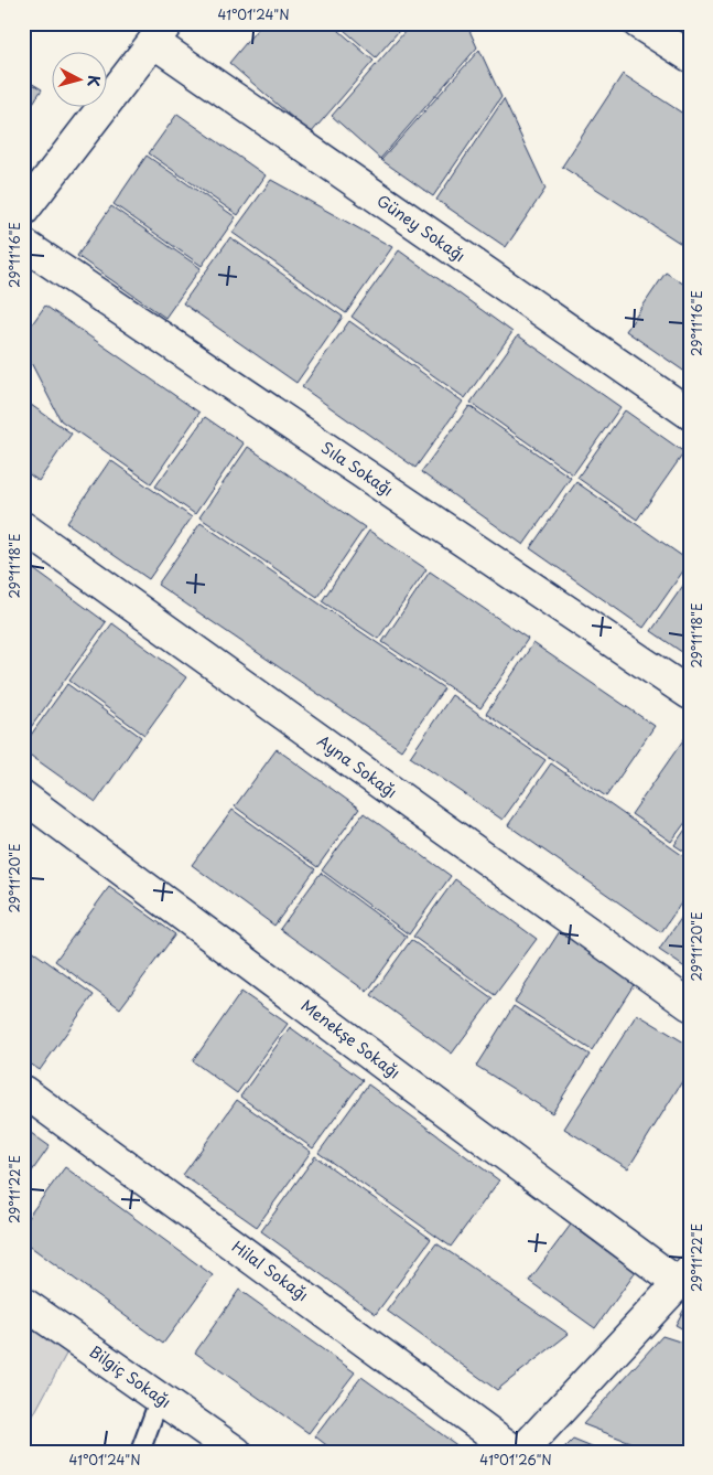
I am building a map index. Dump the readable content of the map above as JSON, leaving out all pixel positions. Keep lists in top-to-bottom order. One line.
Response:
{"streets":{"street":["Güney Sokağı","Sıla Sokağı","Ayna Sokağı","Menekşe Sokağı","Hilal Sokağı","Bilgiç Sokağı"]},"north":"right","coordinates":["41°01'24\"N","29°11'16\"E","29°11'18\"E","29°11'20\"E","29°11'22\"E","41°01'26\"N"]}
